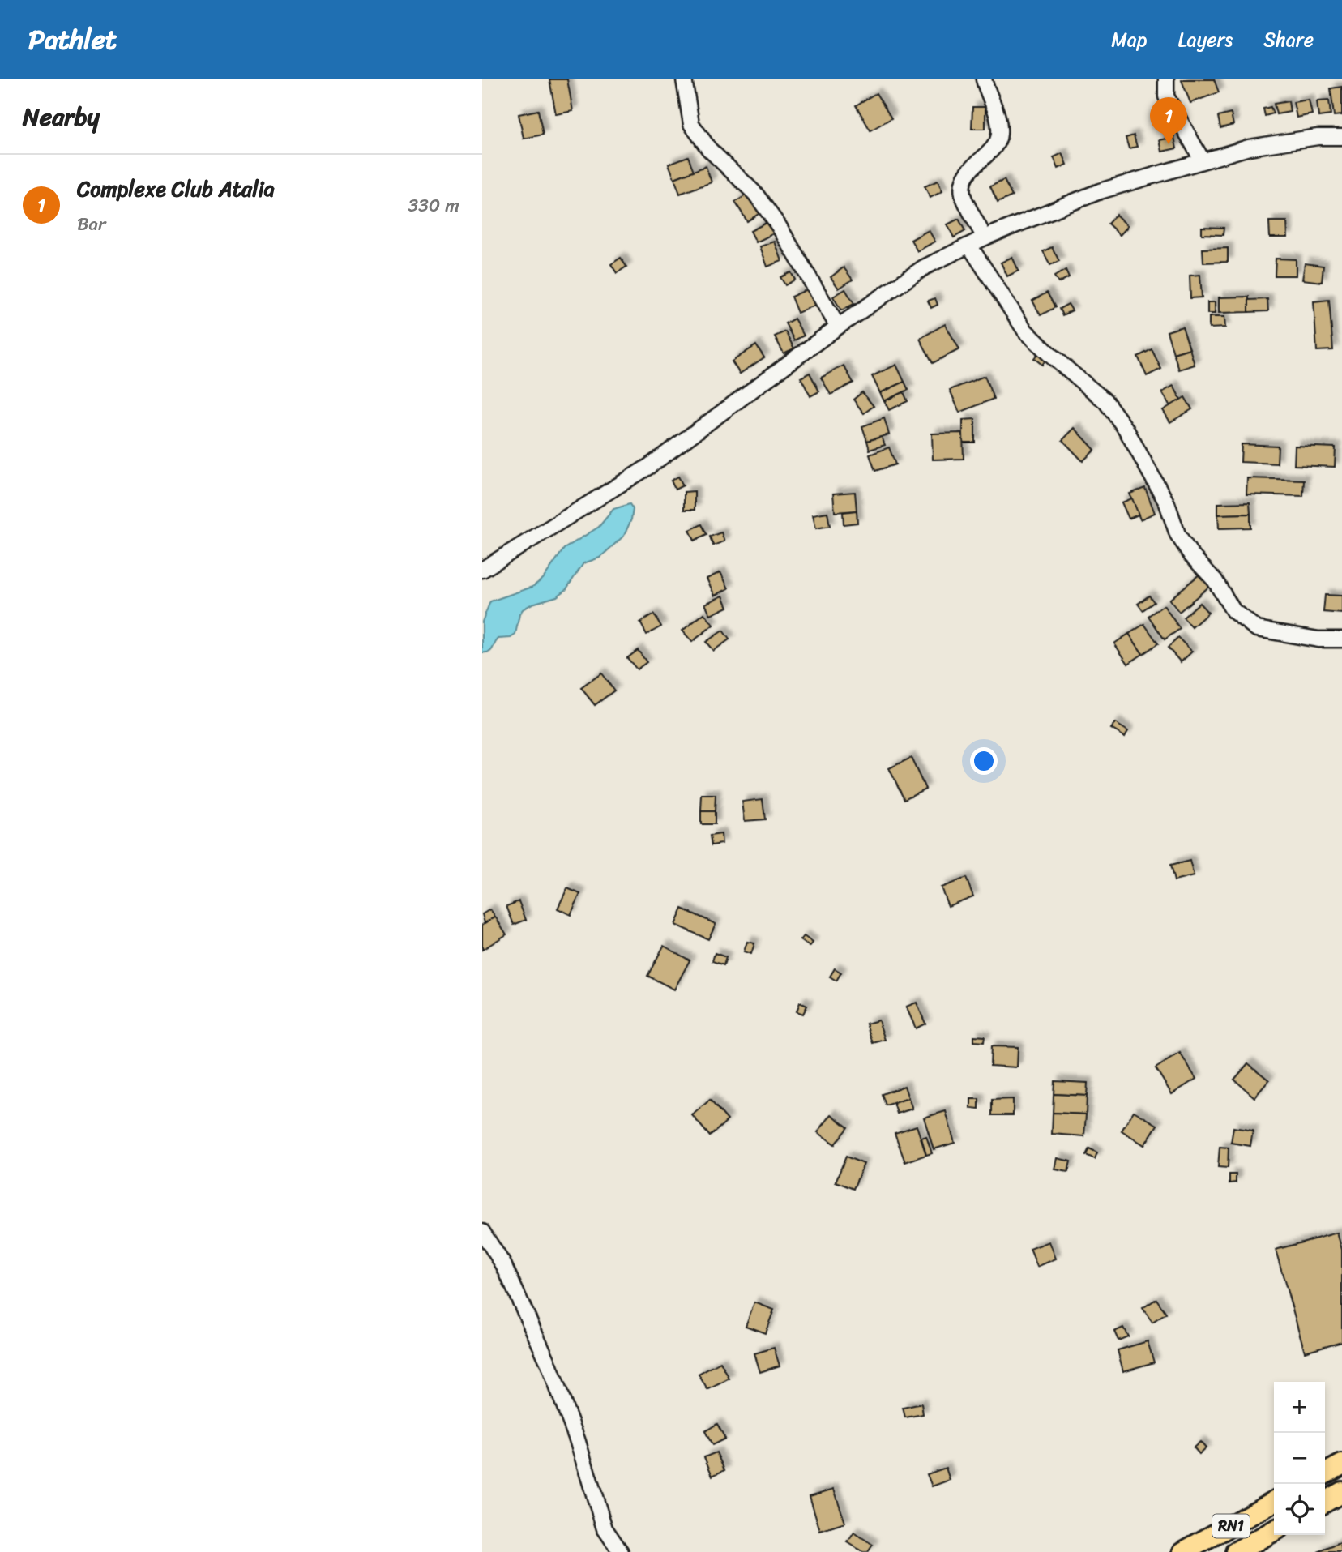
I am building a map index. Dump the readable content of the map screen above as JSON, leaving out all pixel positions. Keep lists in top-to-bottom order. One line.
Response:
{"streets":{"highway":["RN1"]},"page":{"header":"Pathlet","nav":["Map","Layers","Share"],"heading":"Nearby","pins":"1","list":[{"mark":"1","name":"Complexe Club Atalia","note":"Bar","value":"330 m"}],"map_buttons":["+","−"]}}
